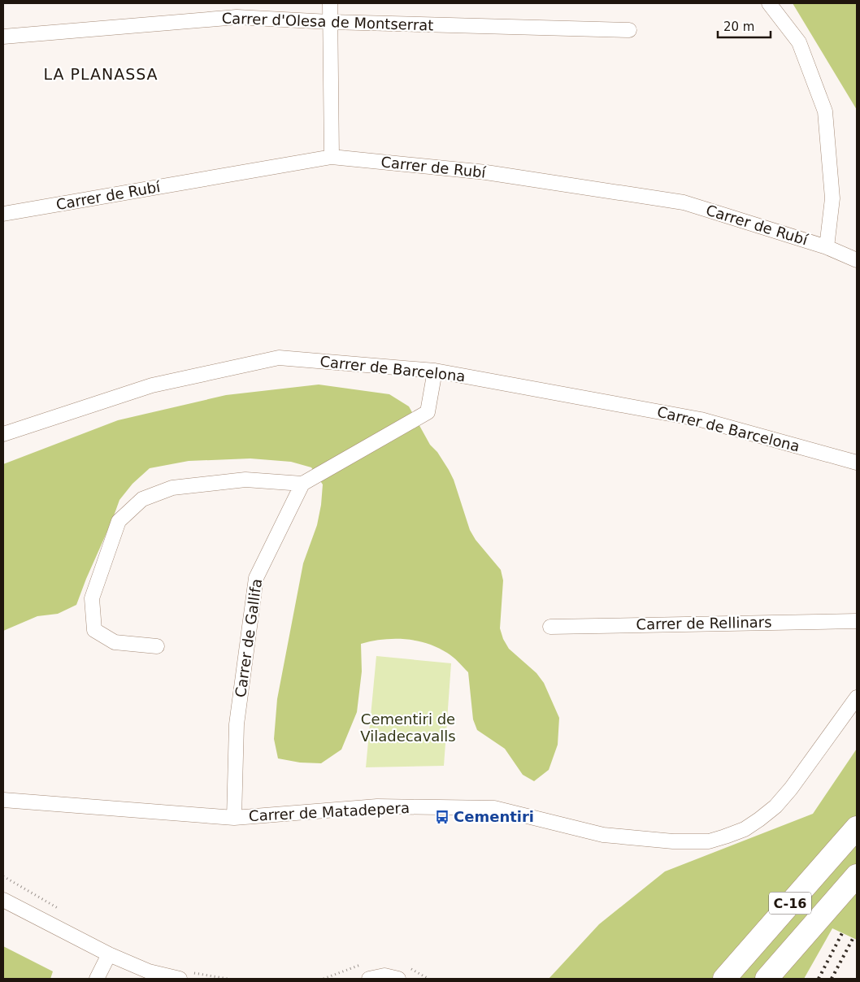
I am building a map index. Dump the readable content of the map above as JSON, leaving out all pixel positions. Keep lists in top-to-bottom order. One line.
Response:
{"streets":{"highway":["C-16"],"street":["Carrer d'Olesa de Montserrat","Carrer de Rubí","Carrer de Barcelona","Carrer de Rellinars","Carrer de Gallifa","Carrer de Matadepera"]},"crossings":[["Carrer de Gallifa","Carrer de Matadepera"]],"districts":["LA PLANASSA"],"parks":["Cementiri de Viladecavalls"],"places":{"bus stop":["Cementiri"]},"scale_bar":"20 m"}
